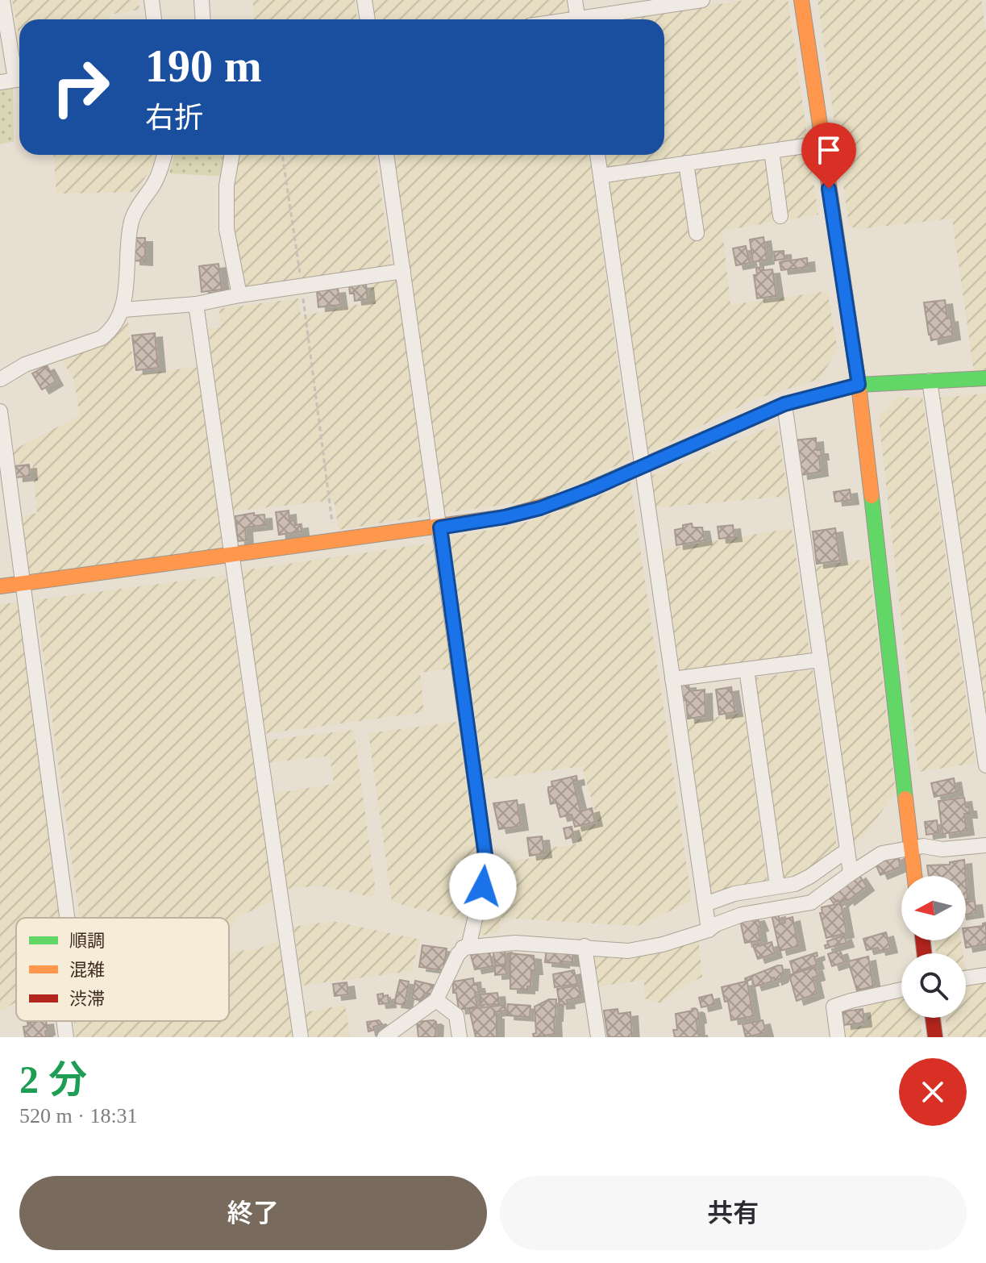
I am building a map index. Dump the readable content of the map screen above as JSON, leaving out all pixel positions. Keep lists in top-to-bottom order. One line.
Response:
{"legend":["順調","混雑","渋滞"],"north":"left","page":{"turn":["190 m","右折"],"heading":["2 分","520 m · 18:31"],"buttons":["終了","共有"]}}
